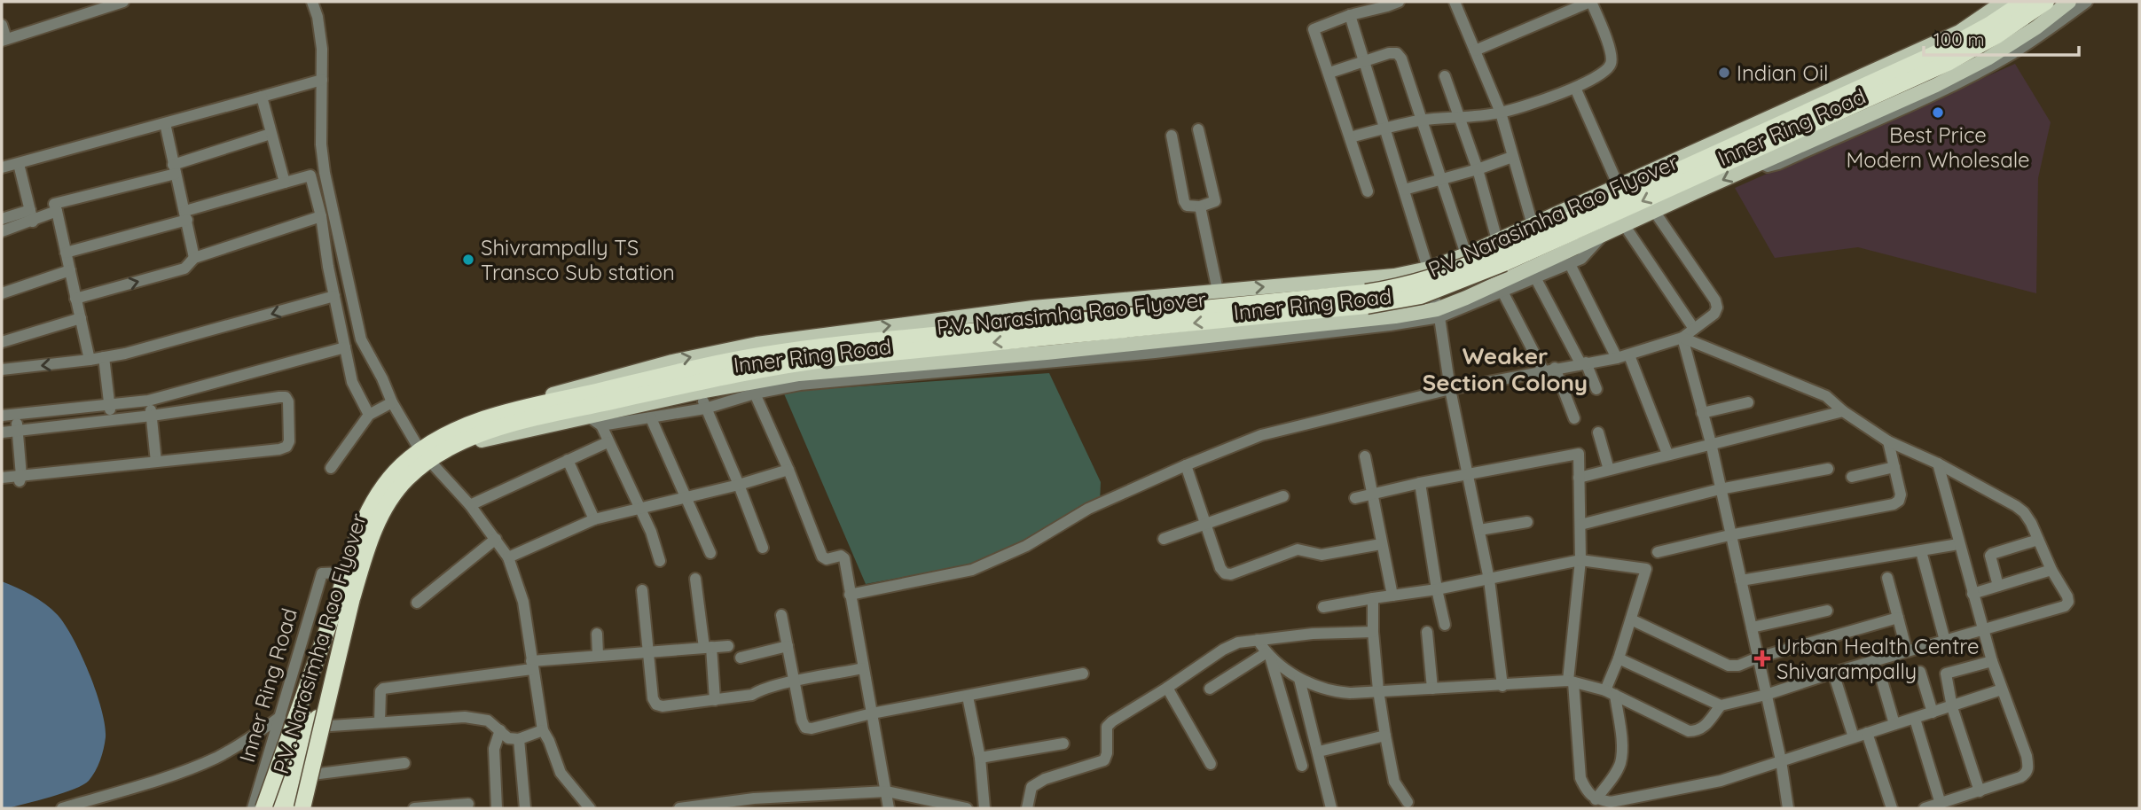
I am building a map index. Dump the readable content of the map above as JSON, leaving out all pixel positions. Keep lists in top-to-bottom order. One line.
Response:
{"streets":{"highway":["P.V. Narasimha Rao Flyover"],"main road":["Inner Ring Road"]},"crossings":[["Inner Ring Road","P.V. Narasimha Rao Flyover"]],"districts":["Weaker Section Colony"],"places":{"other":["Indian Oil","Best Price Modern Wholesale","Shivrampally TS Transco Sub station"],"health":["Urban Health Centre Shivarampally"]},"scale_bar":"100 m"}
